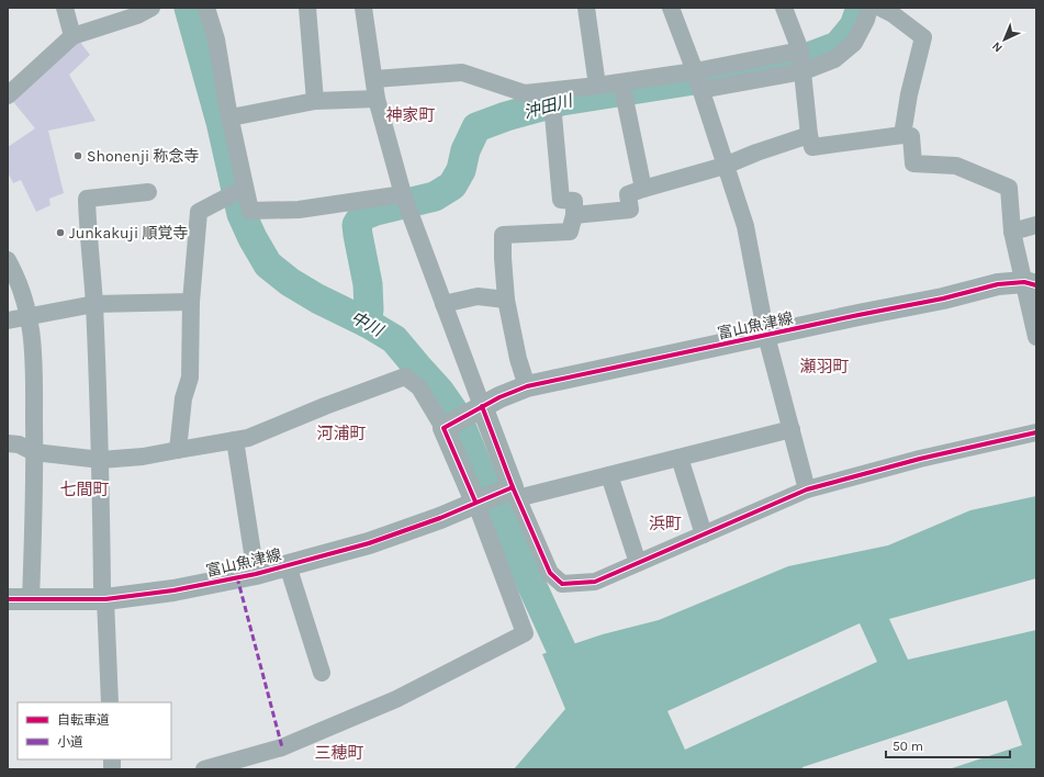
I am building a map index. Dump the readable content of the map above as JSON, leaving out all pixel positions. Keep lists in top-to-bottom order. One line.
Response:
{"streets":{"main road":["富山魚津線"]},"districts":["神家町","瀬羽町","河浦町","七間町","浜町","三穂町"],"water":["沖田川","中川"],"places":["Shonenji 称念寺","Junkakuji 順覚寺"],"legend":["自転車道","小道"],"scale_bar":"50 m","north":"bottom left"}
